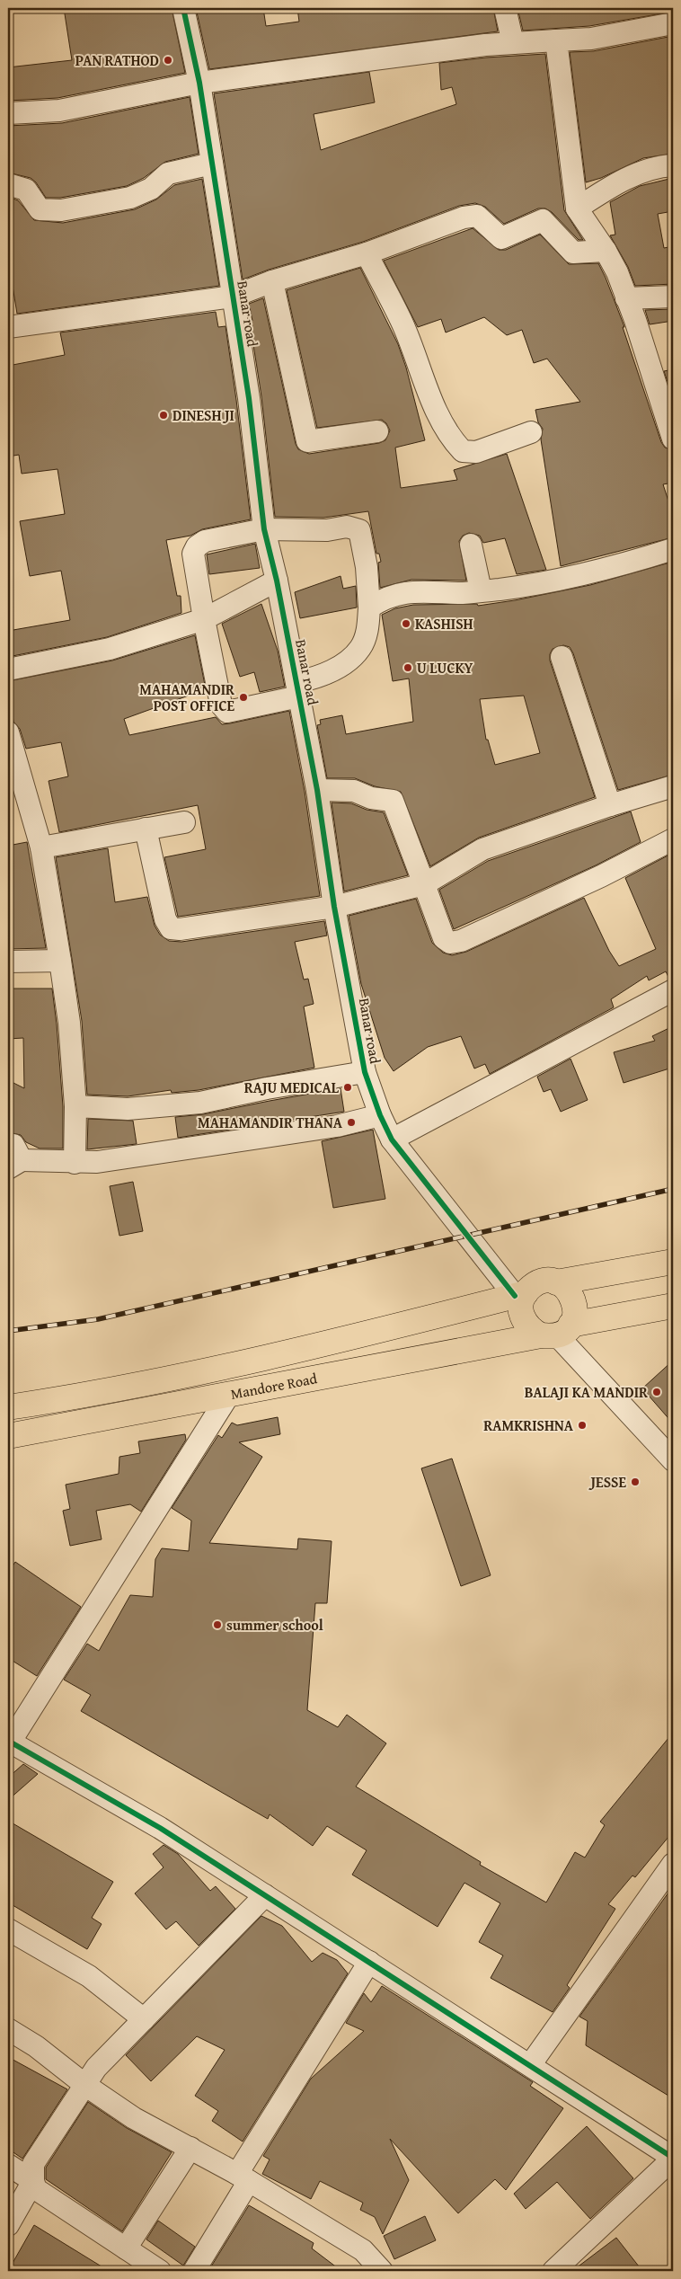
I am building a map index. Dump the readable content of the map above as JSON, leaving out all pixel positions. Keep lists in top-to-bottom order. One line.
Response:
{"streets":{"highway":["Mandore Road"],"street":["Banar road"]},"crossings":[["Banar road","Mandore Road"]],"places":["PAN RATHOD","DINESH JI","KASHISH","U LUCKY","MAHAMANDIR POST OFFICE","RAJU MEDICAL","MAHAMANDIR THANA","BALAJI KA MANDIR","RAMKRISHNA","JESSE","summer school"]}
